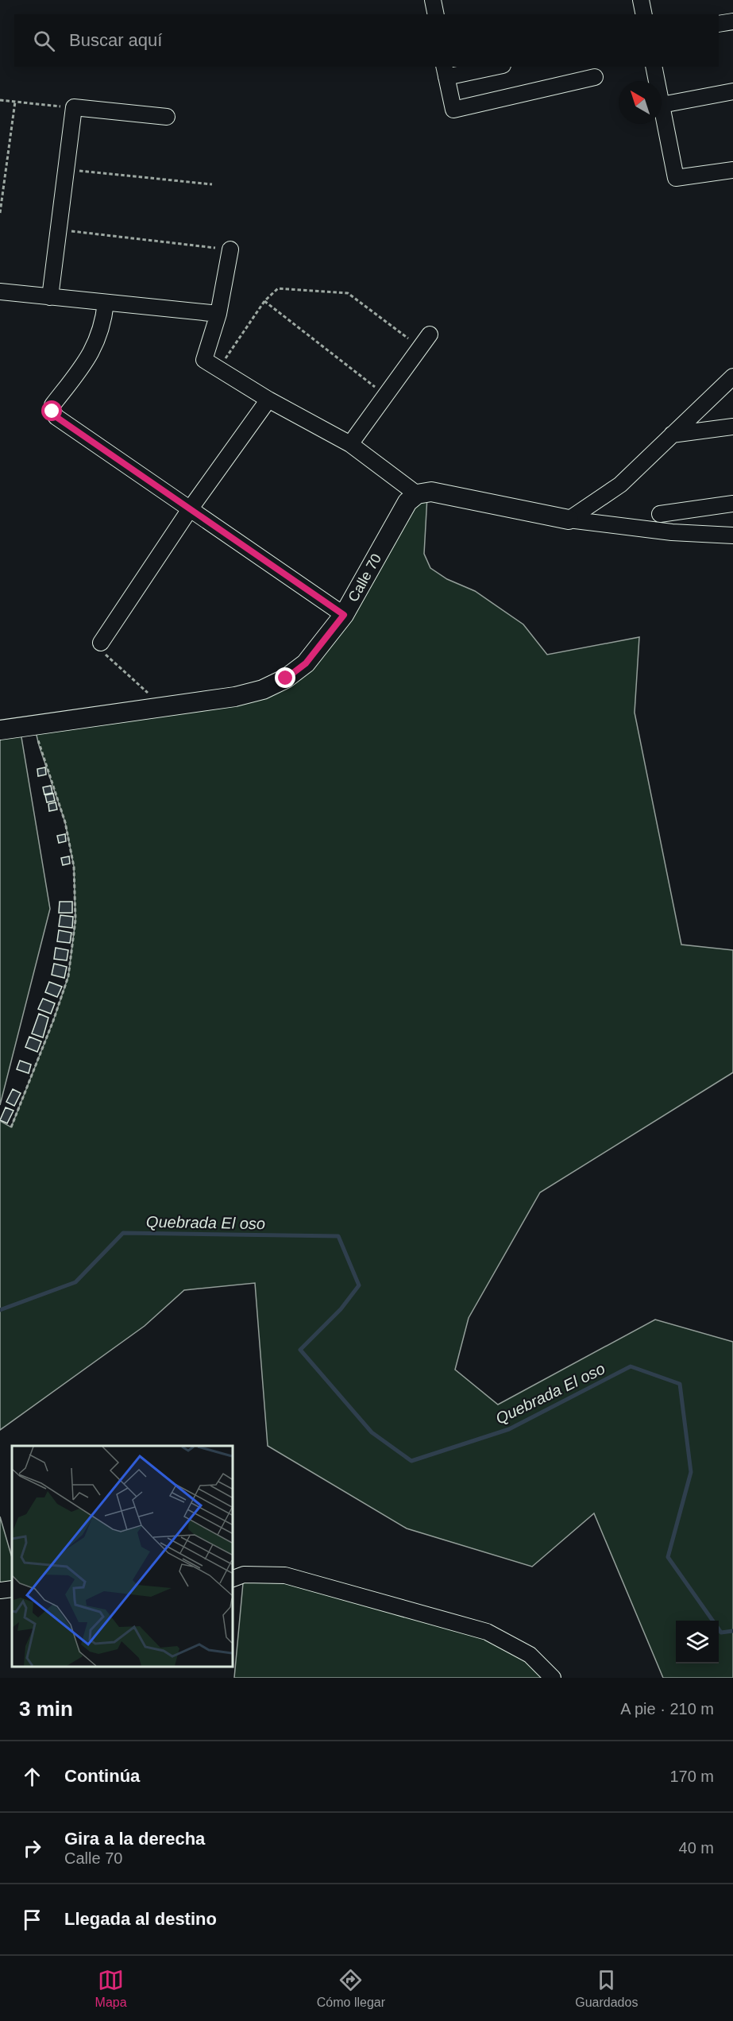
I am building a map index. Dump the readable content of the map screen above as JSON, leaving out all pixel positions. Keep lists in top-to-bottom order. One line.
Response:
{"streets":{"main road":["Calle 70"]},"water":["Quebrada El oso"],"north":"top left","page":{"search":"Buscar aquí","heading":["3 min","A pie · 210 m"],"list":[["Continúa","170 m"],["Gira a la derecha","Calle 70","40 m"],"Llegada al destino"],"nav":["Mapa","Cómo llegar","Guardados"]}}
